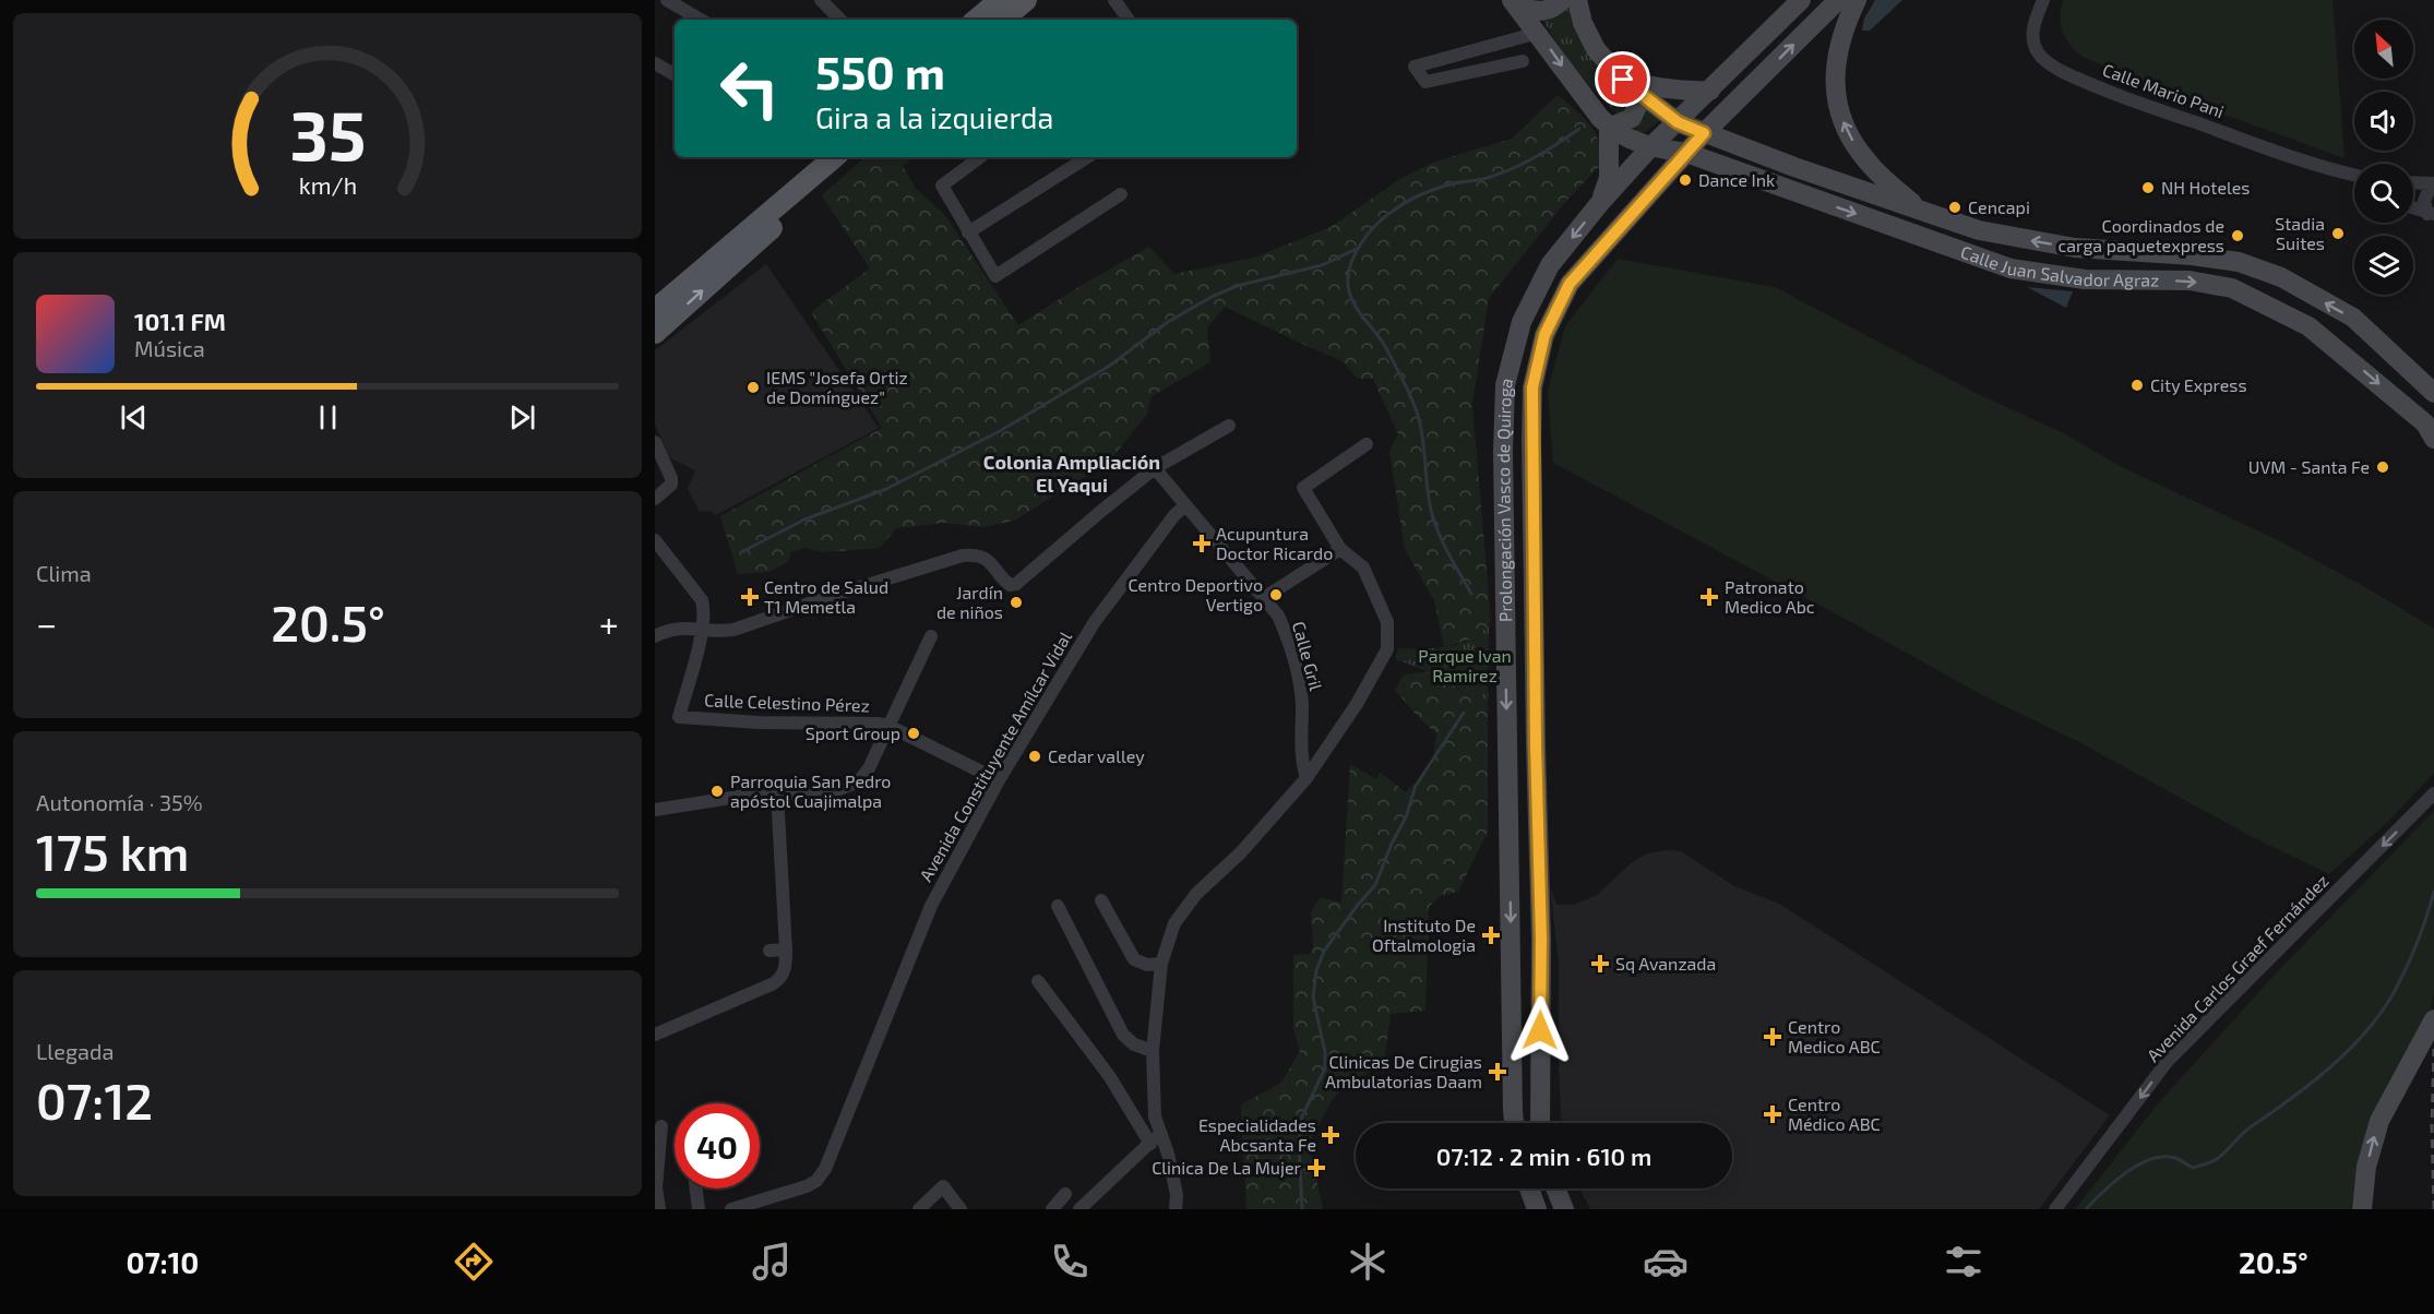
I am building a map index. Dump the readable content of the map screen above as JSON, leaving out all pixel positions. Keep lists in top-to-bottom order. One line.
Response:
{"streets":{"street":["Calle Mario Pani","Calle Juan Salvador Agraz","Prolongación Vasco de Quiroga","Calle Gril","Calle Celestino Pérez","Avenida Constituyente Amílcar Vidal","Avenida Carlos Graef Fernández"]},"crossings":[["Calle Juan Salvador Agraz","Prolongación Vasco de Quiroga"],["Calle Gril","Avenida Constituyente Amílcar Vidal"],["Calle Celestino Pérez","Avenida Constituyente Amílcar Vidal"]],"one_way":["Avenida Carlos Graef Fernández"],"districts":["Colonia Ampliación El Yaqui"],"parks":["Parque Ivan Ramirez"],"places":{"other":["Dance Ink","NH Hoteles","Cencapi","Stadia Suites","Coordinados de carga paquetexpress","City Express","IEMS \"Josefa Ortiz de Domínguez\"","UVM - Santa Fe","Centro Deportivo Vertigo","Jardín de niños","Sport Group","Cedar valley","Parroquia San Pedro apóstol Cuajimalpa"],"health":["Acupuntura Doctor Ricardo","Centro de Salud T1 Memetla","Patronato Medico Abc","Instituto De Oftalmologia","Sq Avanzada","Centro Medico ABC","Clinicas De Cirugias Ambulatorias Daam","Centro Médico ABC","Especialidades Abcsanta Fe","Clinica De La Mujer"]},"north":"top left","page":{"turn":["550 m","Gira a la izquierda"],"song":["101.1 FM","Música"],"tile":["Clima",["Autonomía · 35%","175 km"],["Llegada","07:12"]],"heat":["−","20.5°","+"],"limit":"40","trip":"07:12 · 2 min · 610 m","tabs":["07:10","20.5°"],"gauge":["35","km/h"]}}
